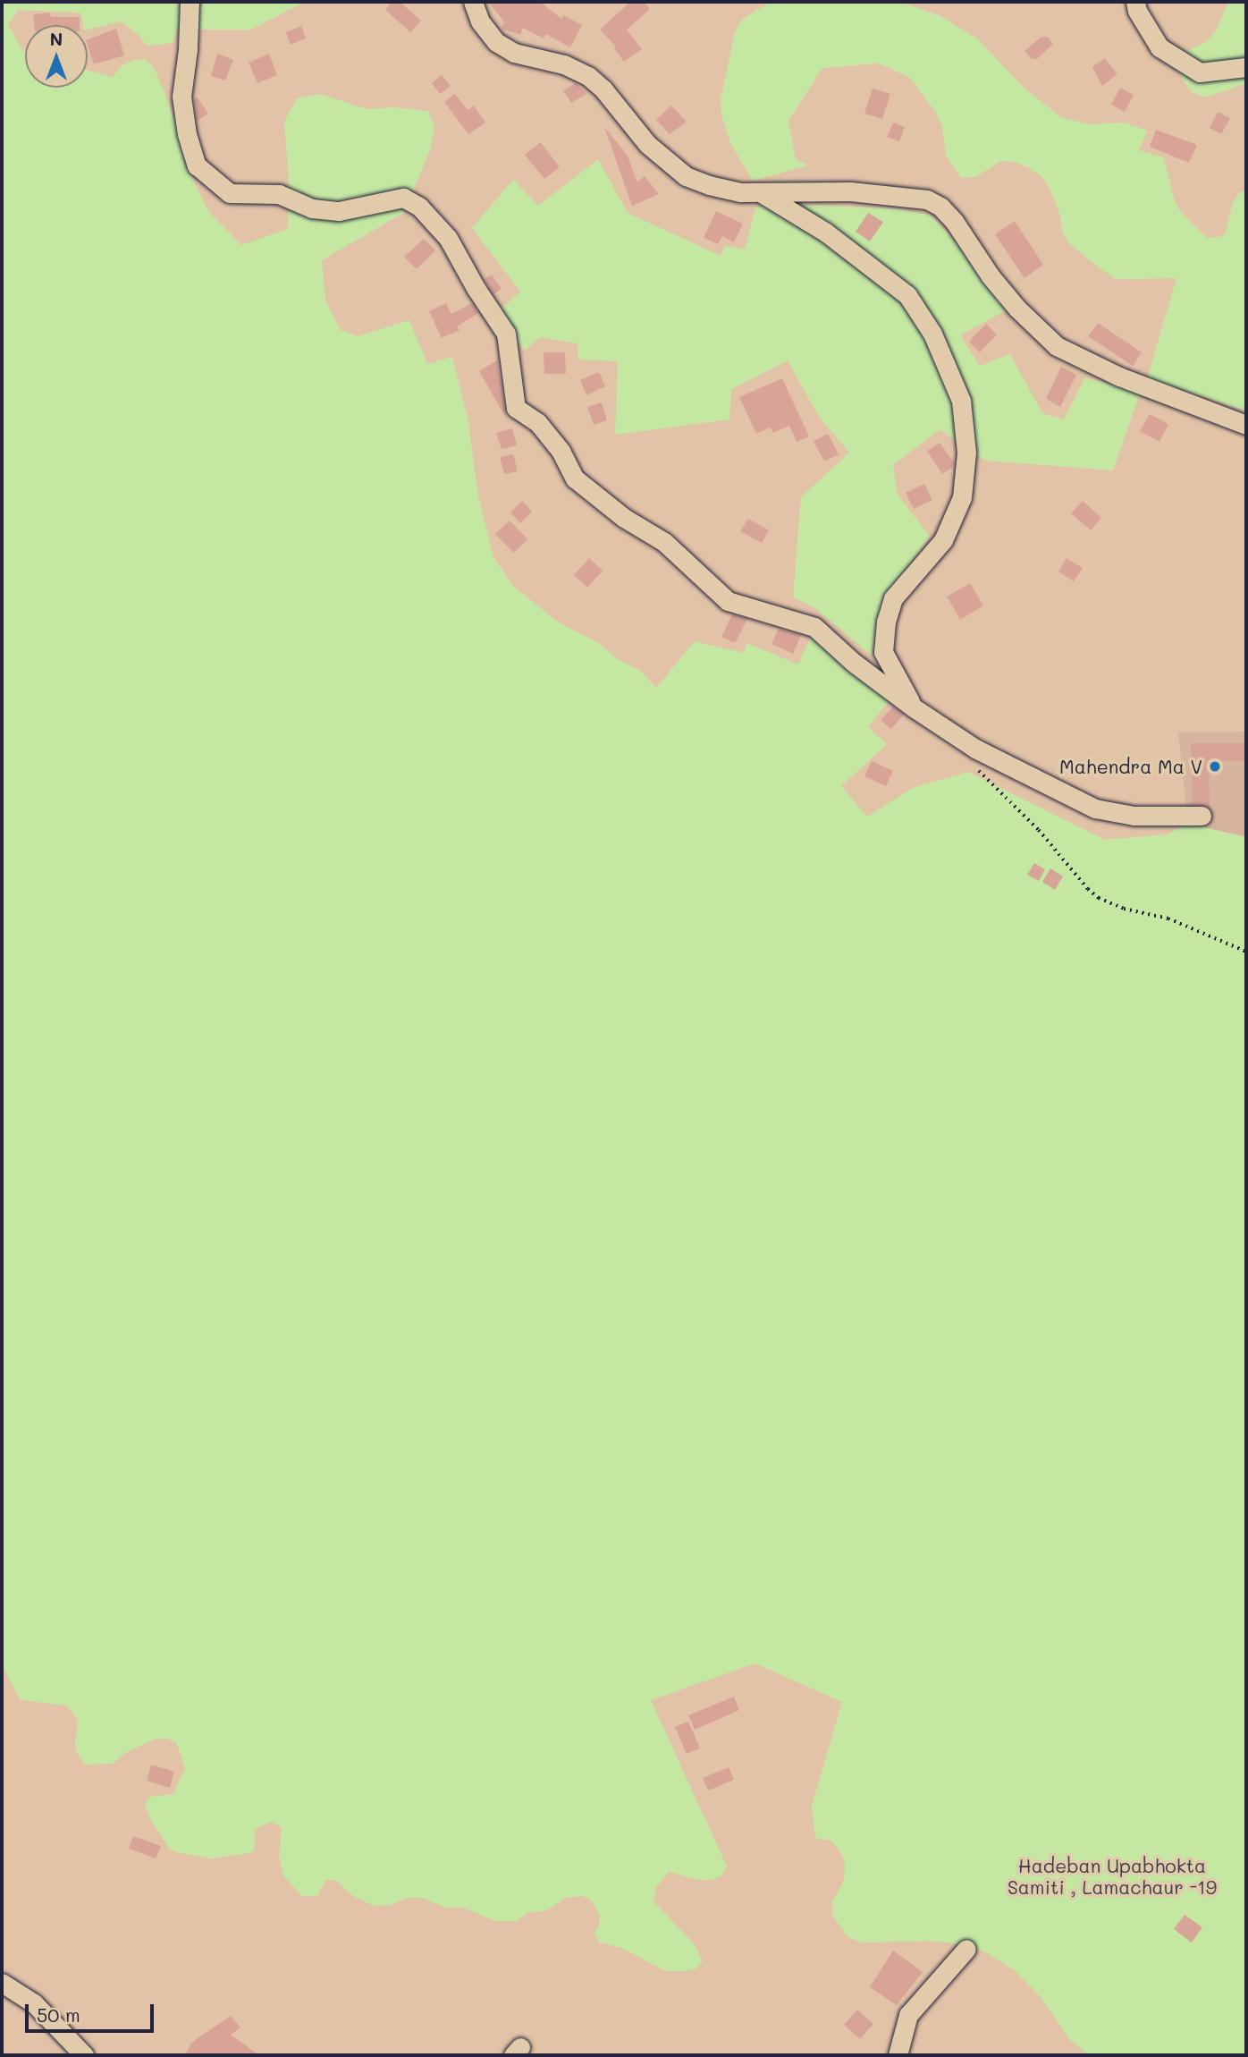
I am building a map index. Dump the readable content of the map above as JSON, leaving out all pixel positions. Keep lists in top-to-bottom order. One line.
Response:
{"parks":["Hadeban Upabhokta Samiti , Lamachaur -19"],"places":["Mahendra Ma V"],"scale_bar":"50 m","north":"top"}
